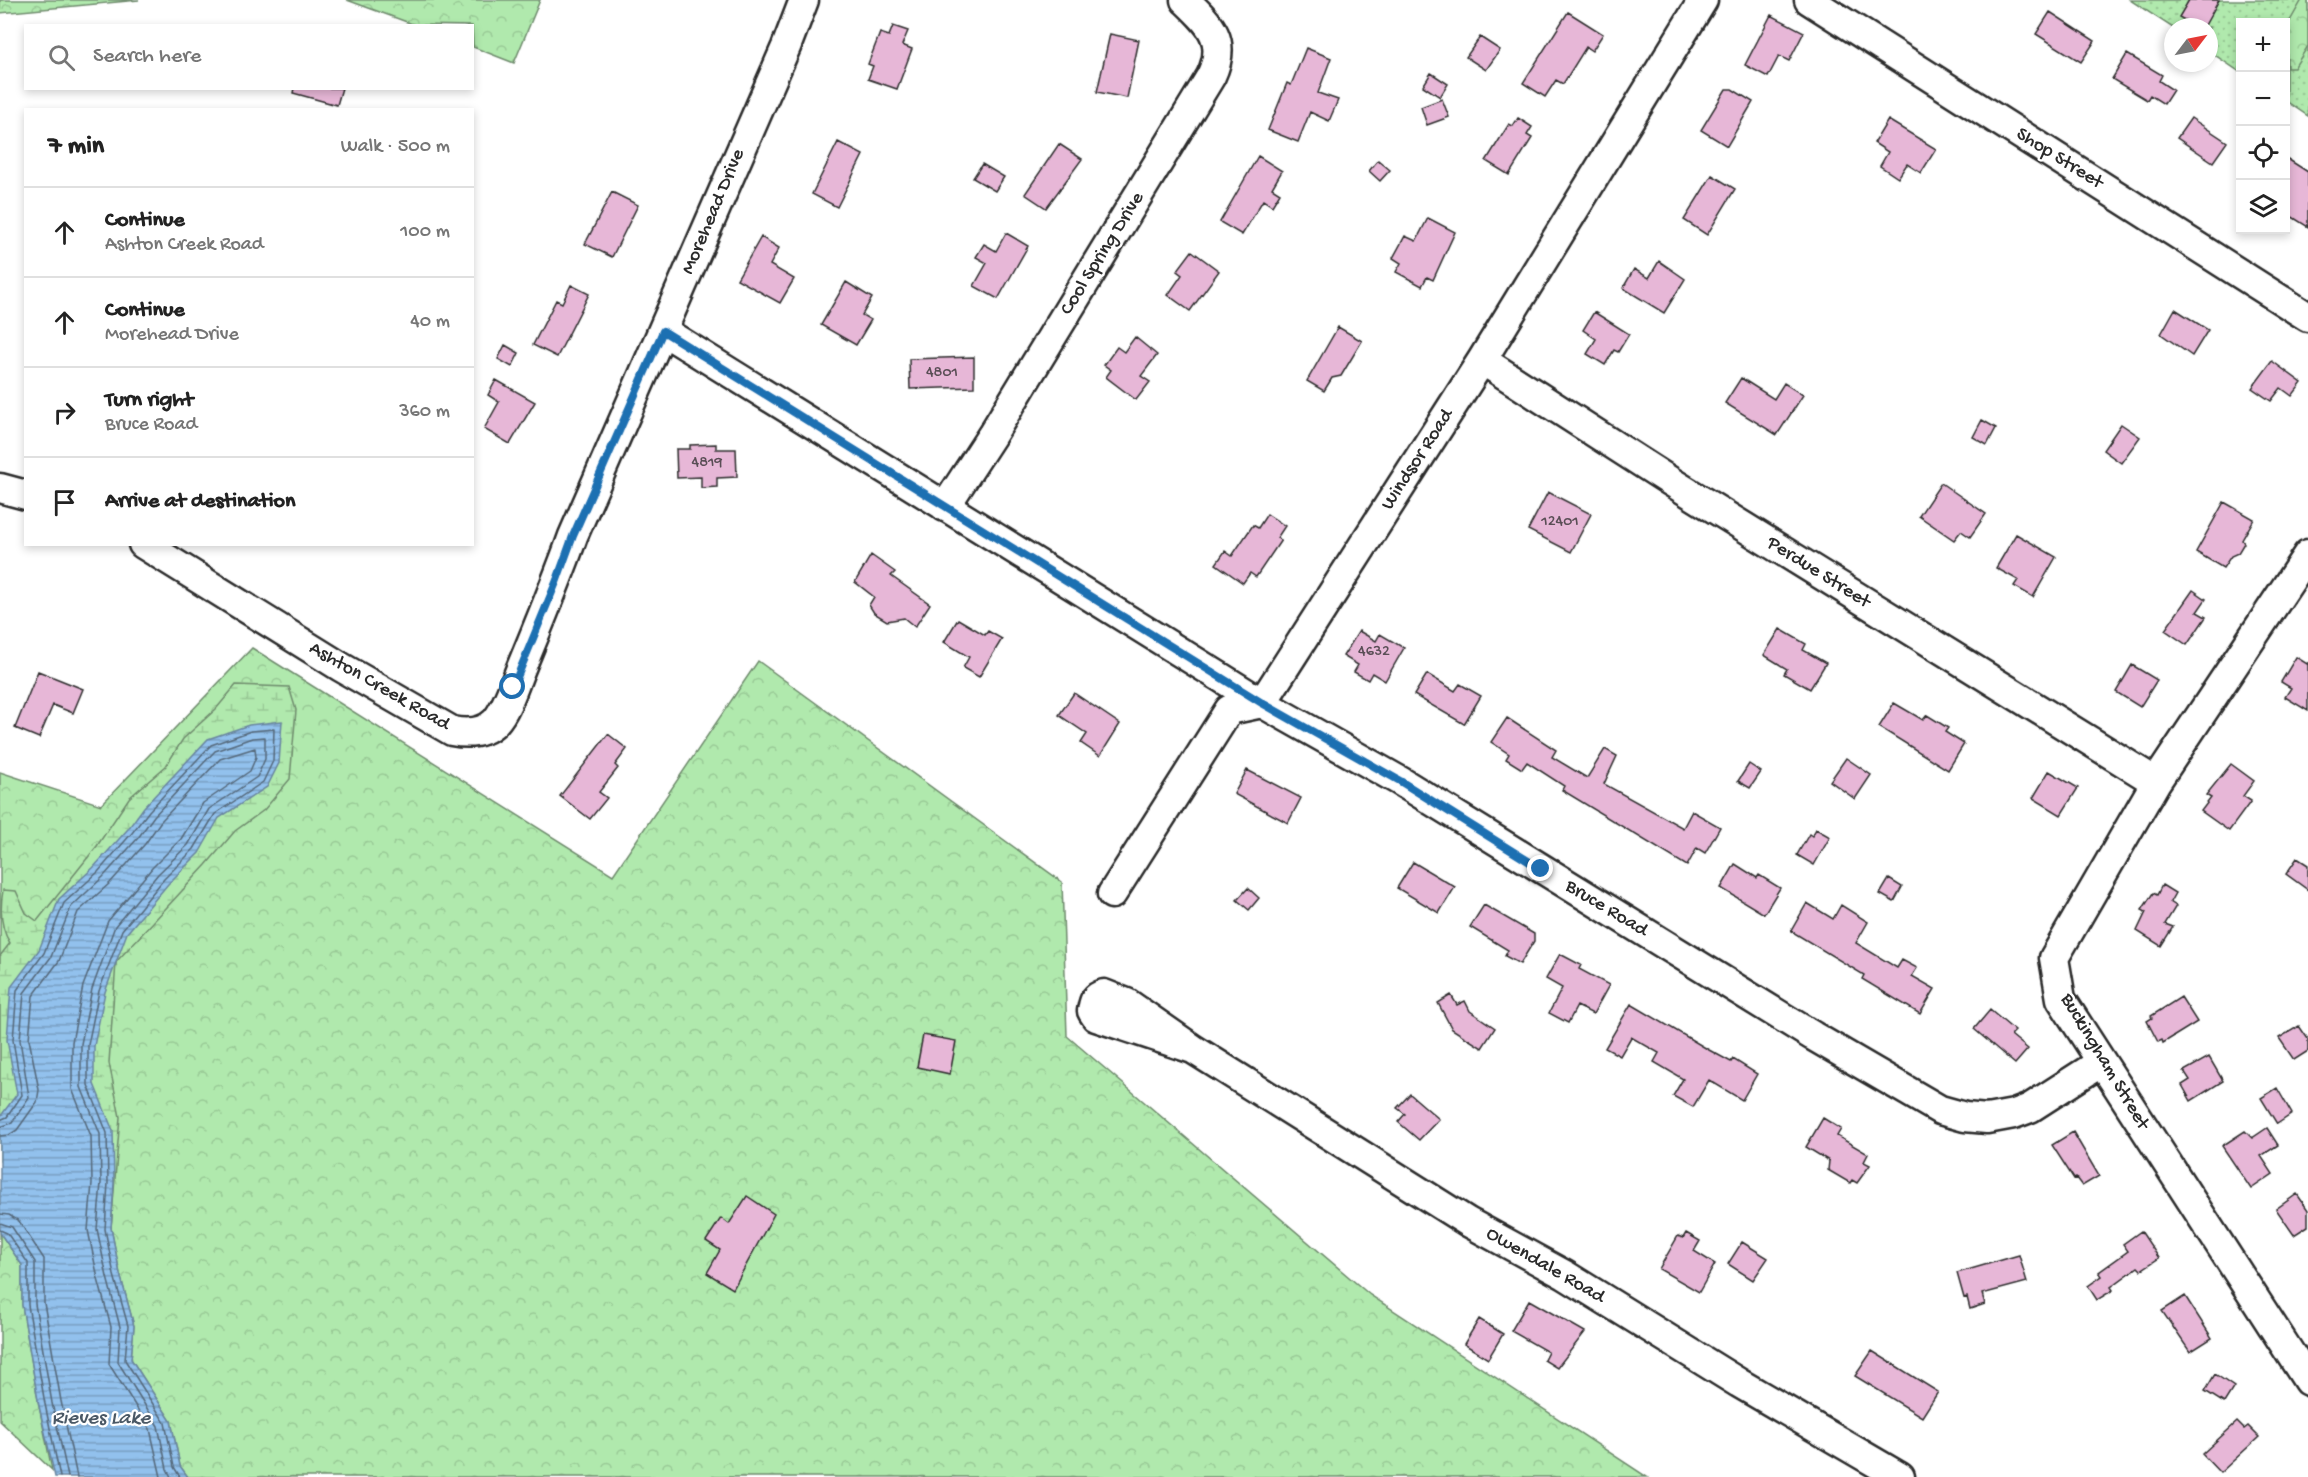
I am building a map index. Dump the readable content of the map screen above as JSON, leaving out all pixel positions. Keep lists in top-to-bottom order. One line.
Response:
{"streets":{"street":["Shop Street","Morehead Drive","Cool Spring Drive","Windsor Road","Perdue Street","Ashton Creek Road","Bruce Road","Buckingham Street","Owendale Road"]},"crossings":[["Morehead Drive","Ashton Creek Road"],["Morehead Drive","Bruce Road"],["Cool Spring Drive","Bruce Road"],["Windsor Road","Perdue Street"],["Windsor Road","Bruce Road"],["Perdue Street","Buckingham Street"],["Bruce Road","Buckingham Street"]],"water":["Rieves Lake"],"house_numbers":["4801","4819","12401","4632"],"north":"top right","page":{"map_buttons":["+","−"],"search":"Search here","heading":["7 min","Walk · 500 m"],"list":[["Continue","Ashton Creek Road","100 m"],["Continue","Morehead Drive","40 m"],["Turn right","Bruce Road","360 m"],"Arrive at destination"]}}
